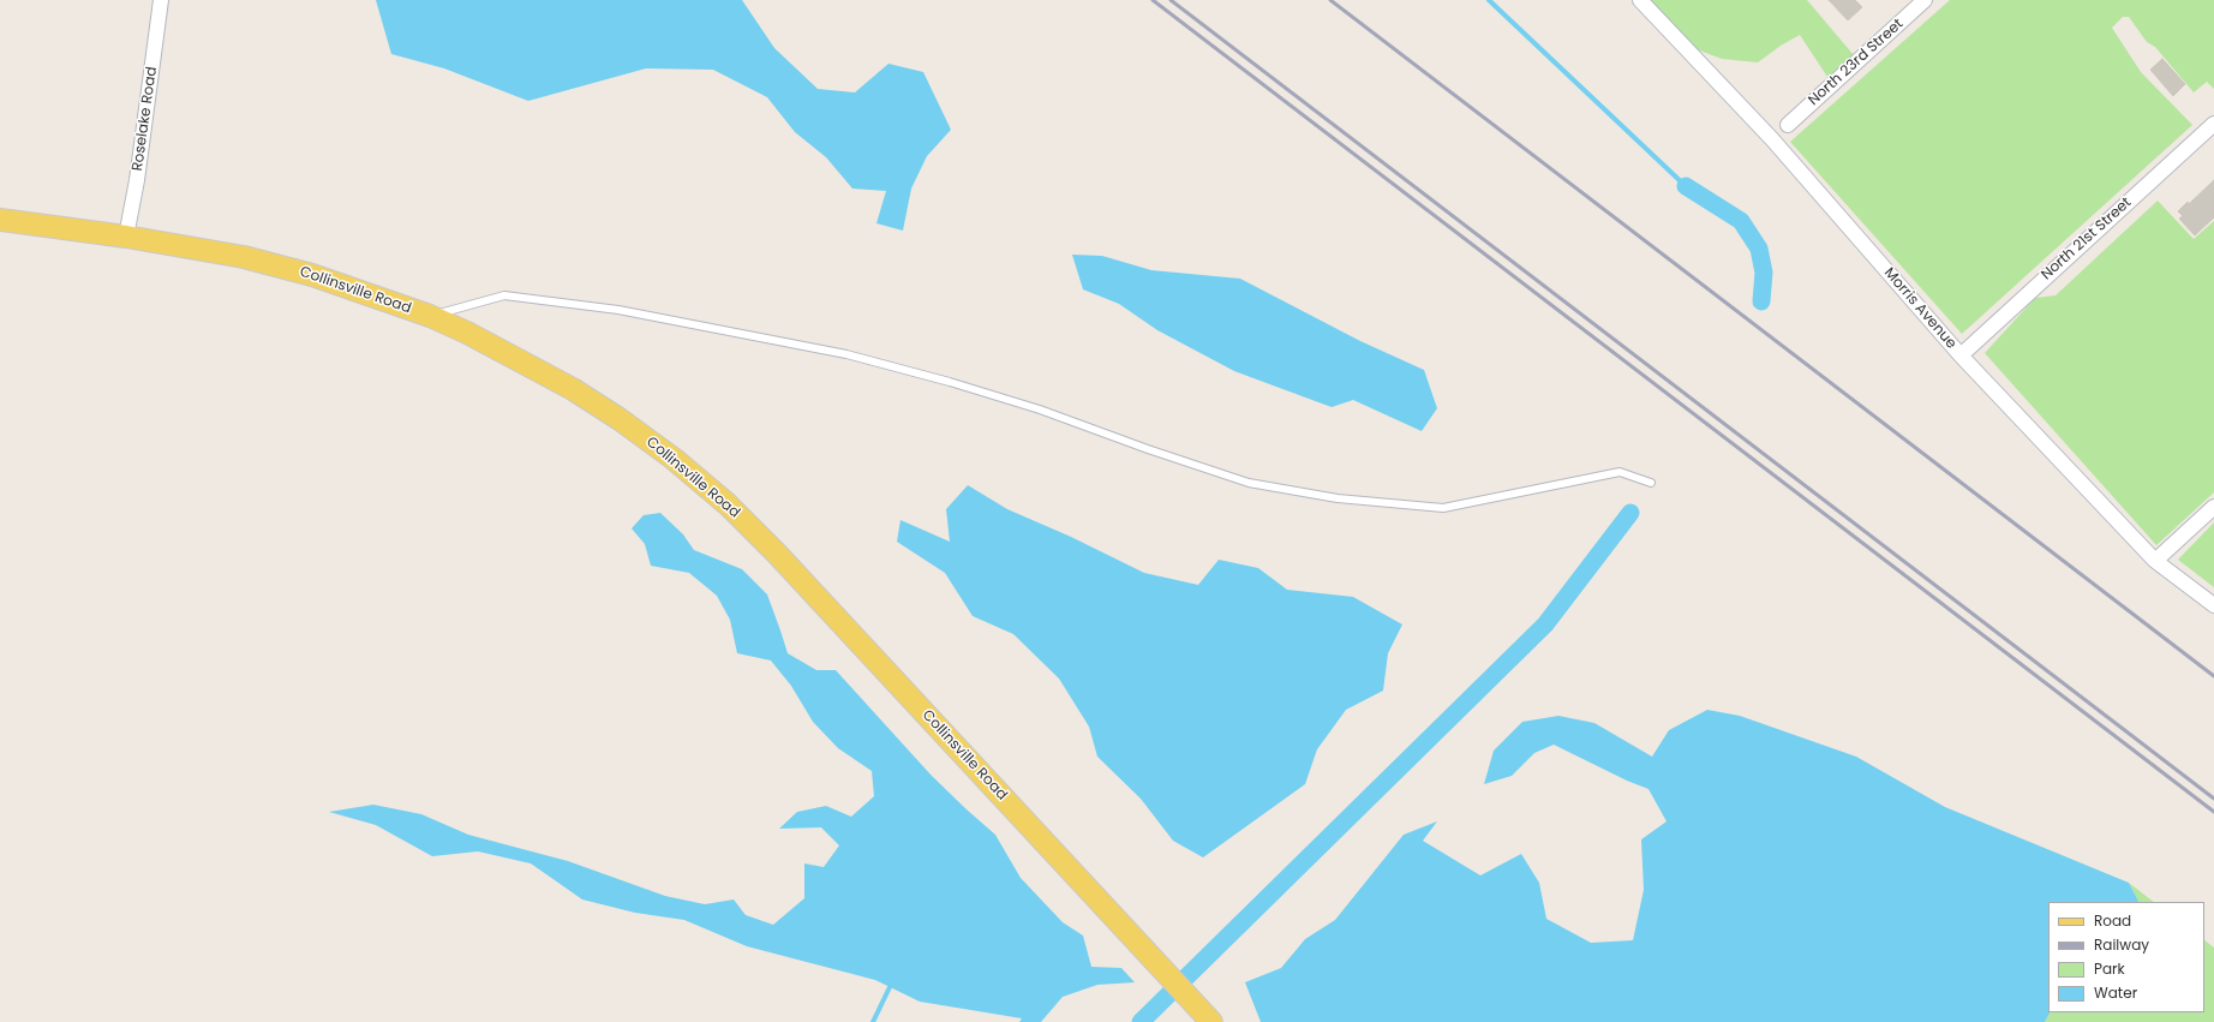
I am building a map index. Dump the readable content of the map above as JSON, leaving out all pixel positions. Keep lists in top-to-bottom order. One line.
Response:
{"streets":{"main road":["Collinsville Road"],"street":["North 23rd Street","Roselake Road","North 21st Street","Morris Avenue"]},"crossings":[["Roselake Road","Collinsville Road"],["North 21st Street","Morris Avenue"]],"legend":["Road","Railway","Park","Water"]}
